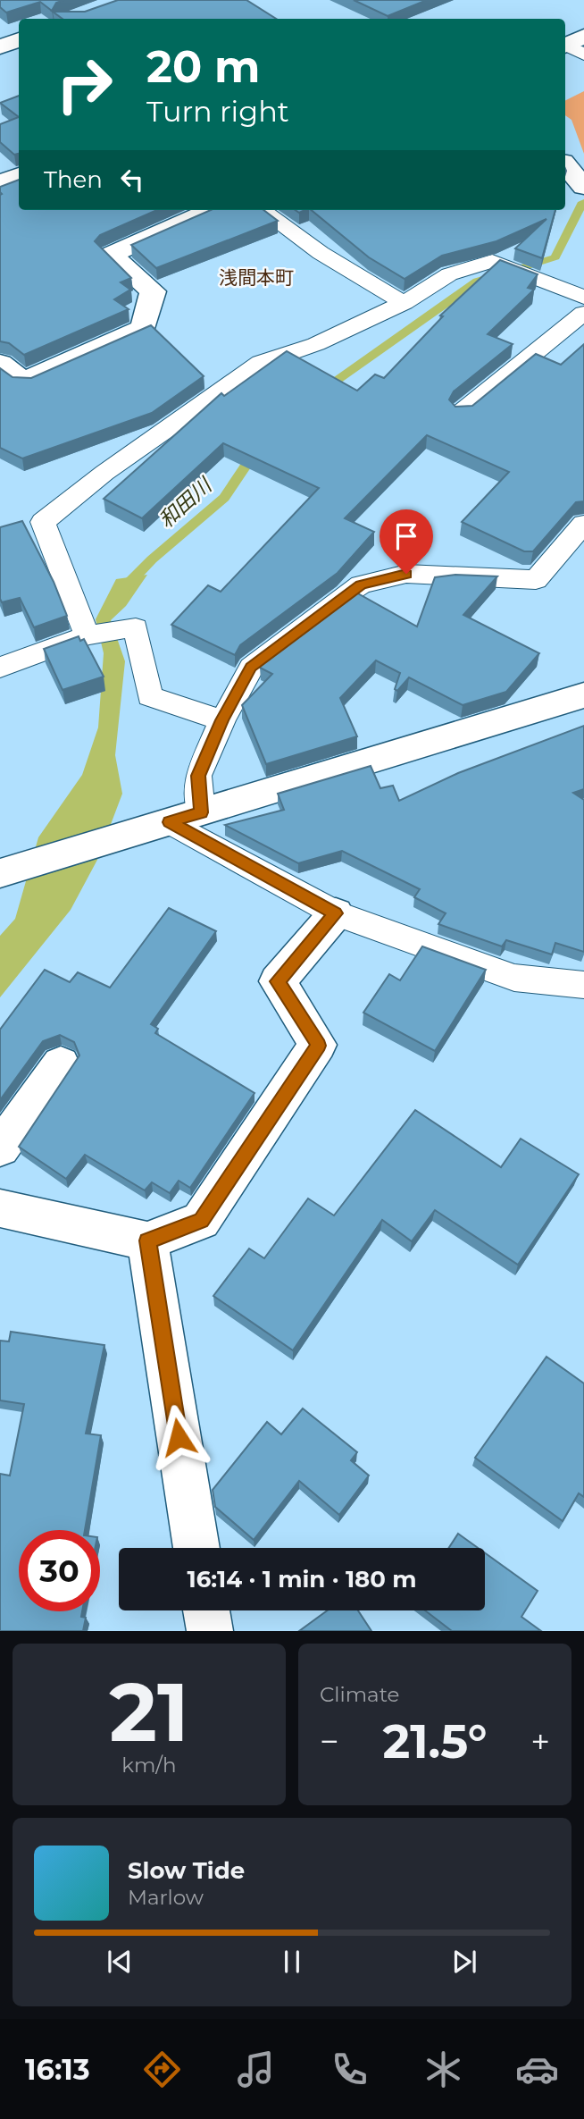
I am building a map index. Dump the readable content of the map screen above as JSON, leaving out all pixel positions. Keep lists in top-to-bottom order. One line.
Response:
{"districts":["浅間本町"],"water":["和田川"],"page":{"turn":["20 m","Turn right"],"then":"Then","limit":"30","trip":"16:14 · 1 min · 180 m","tile":[["21","km/h"],"Climate"],"heat":["−","21.5°","+"],"song":["Slow Tide","Marlow"],"tabs":"16:13"}}
